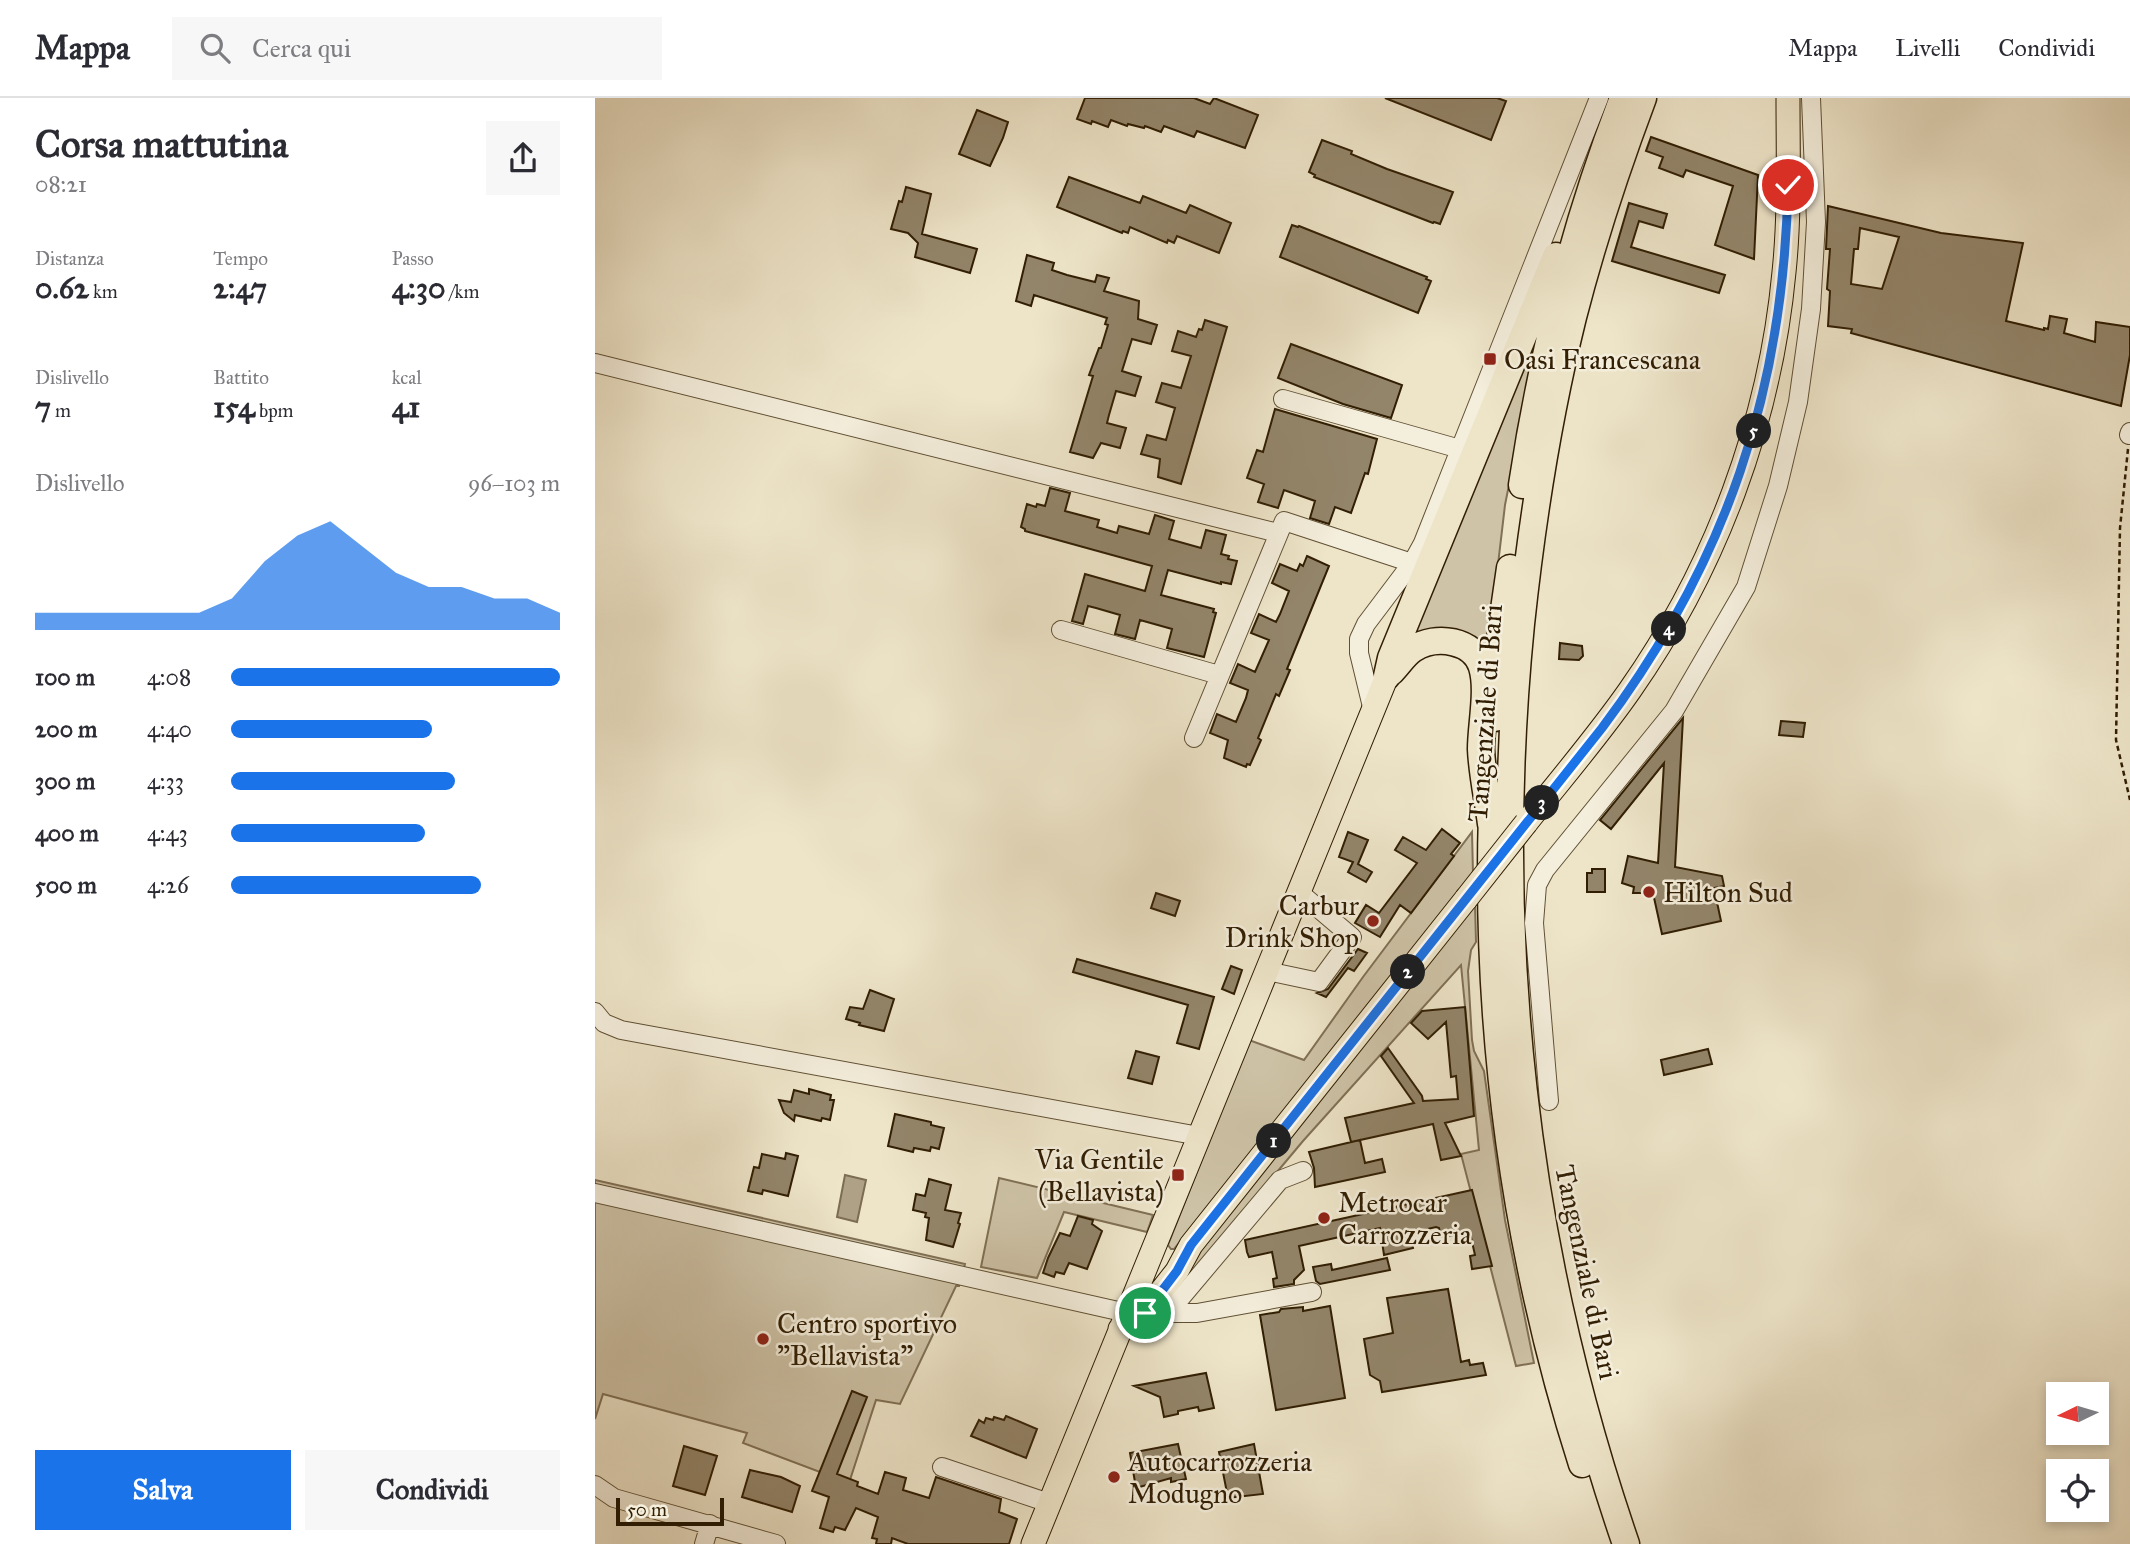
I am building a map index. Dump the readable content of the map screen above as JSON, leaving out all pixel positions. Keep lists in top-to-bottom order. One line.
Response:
{"streets":{"highway":["Tangenziale di Bari"]},"places":{"transit":["Oasi Francescana","Via Gentile (Bellavista)"],"other":["Hilton Sud","Carbur Drink Shop","Metrocar Carrozzeria","Centro sportivo \"Bellavista\"","Autocarrozzeria Modugno"]},"scale_bar":"50 m","north":"left","page":{"header":"Mappa","search":"Cerca qui","nav":["Mappa","Livelli","Condividi"],"heading":["Corsa mattutina","08:21"],"stats":[["Distanza","0.62 km"],["Tempo","2:47"],["Passo","4:30 /km"],["Dislivello","7 m"],["Battito","154 bpm"],["kcal","41"]],"pins":["5","4","3","2","1"],"chart":["Dislivello","96–103 m"],"list":[{"name":"100 m","note":"4:08"},{"name":"200 m","note":"4:40"},{"name":"300 m","note":"4:33"},{"name":"400 m","note":"4:43"},{"name":"500 m","note":"4:26"}],"buttons":["Salva","Condividi"],"scale":"50 m"}}
